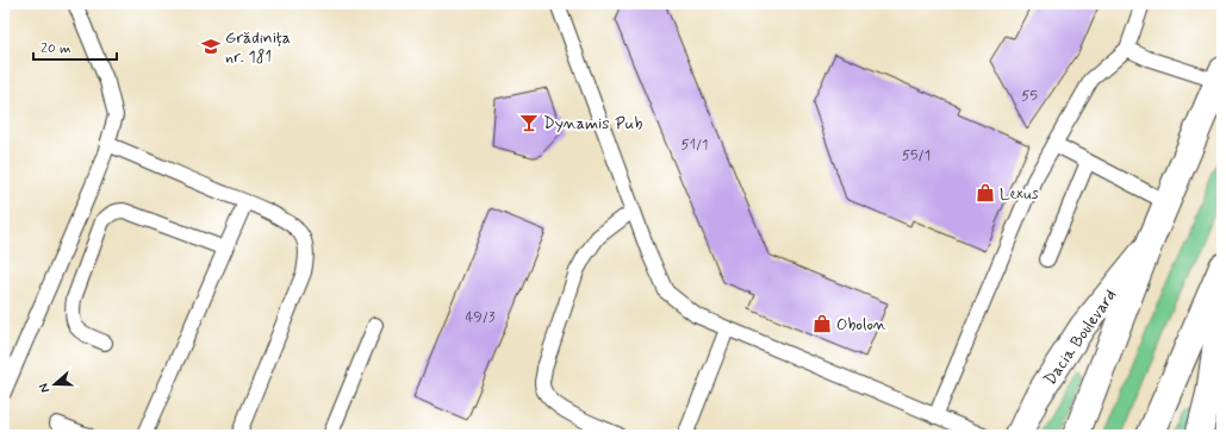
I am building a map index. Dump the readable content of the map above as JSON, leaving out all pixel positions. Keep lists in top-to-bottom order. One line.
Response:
{"streets":{"main road":["Dacia Boulevard"]},"places":{"school or university":["Grădinița nr. 181"],"bar":["Dynamis Pub"],"shop":["Lexus","Obolon"]},"house_numbers":["55","51/1","55/1","49/3"],"scale_bar":"20 m","north":"left"}
